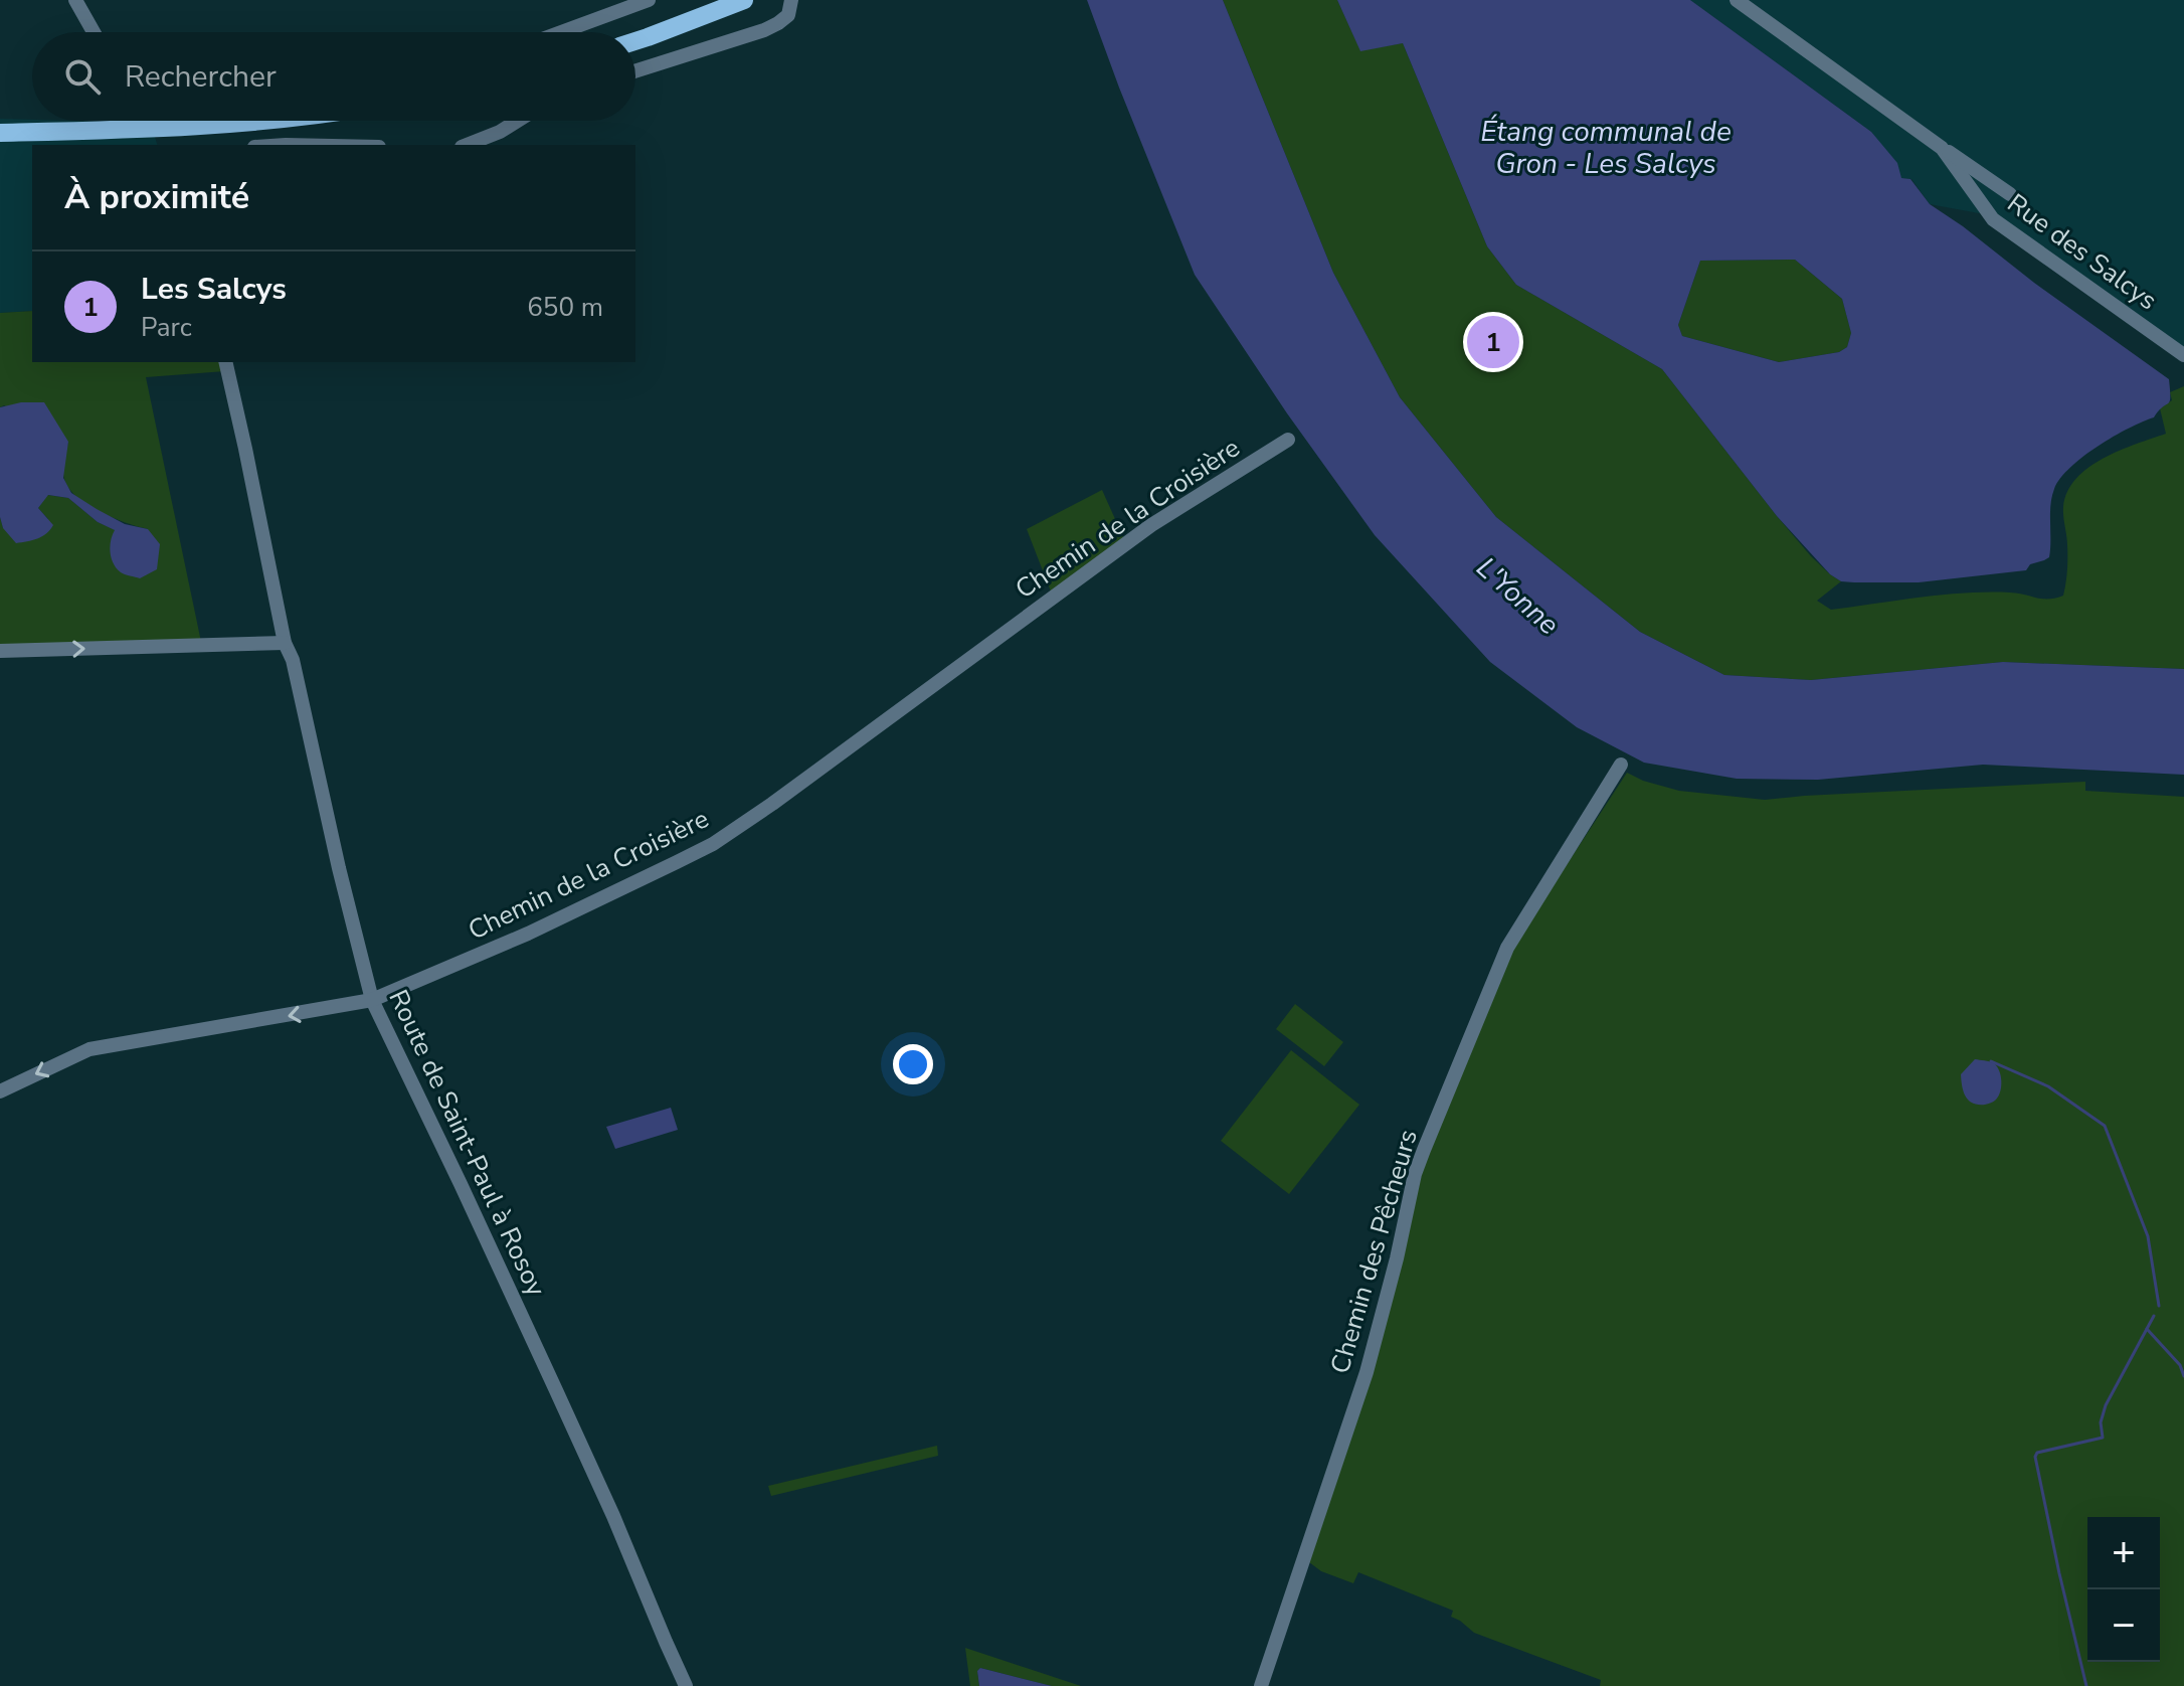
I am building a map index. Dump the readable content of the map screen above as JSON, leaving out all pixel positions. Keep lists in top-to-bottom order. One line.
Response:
{"streets":{"street":["Rue des Salcys","Chemin de la Croisière","Route de Saint-Paul à Rosoy","Chemin des Pêcheurs"]},"crossings":[["Chemin de la Croisière","Route de Saint-Paul à Rosoy"]],"water":["Étang communal de Gron - Les Salcys","L'Yonne"],"page":{"search":"Rechercher","heading":"À proximité","list":[{"mark":"1","name":"Les Salcys","note":"Parc","value":"650 m"}],"pins":"1","map_buttons":["+","−"]}}
